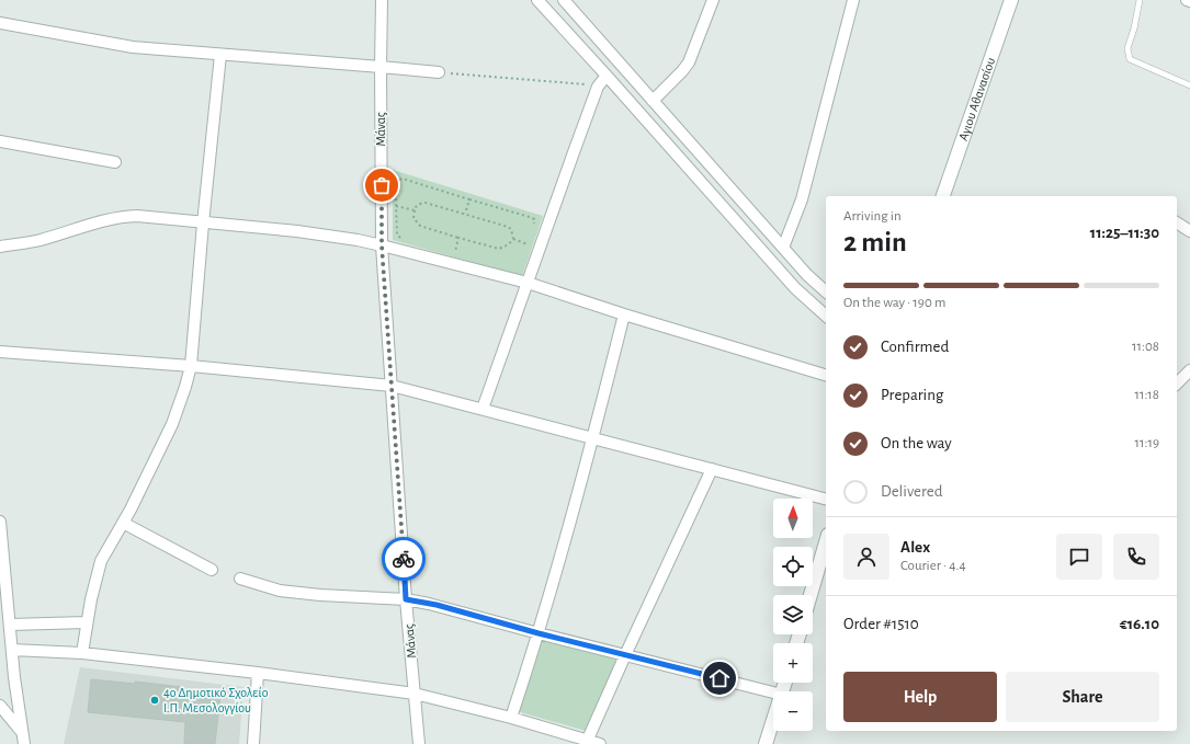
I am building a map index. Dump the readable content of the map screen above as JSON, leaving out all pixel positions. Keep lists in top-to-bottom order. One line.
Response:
{"streets":{"main road":["Αγιου Αθανασίου"],"street":["Μάνας"]},"places":["4ο Δημοτικό Σχολείο Ι.Π. Μεσολογγίου"],"north":"top","page":{"heading":["2 min","Arriving in","11:25–11:30"],"panel":["Alex","Courier · 4.4","Order #1510","€16.10"],"bar":"On the way · 190 m","list":[["Confirmed","11:08"],["Preparing","11:18"],["On the way","11:19"],"Delivered"],"map_buttons":["+","−"],"buttons":["Help","Share"]}}
